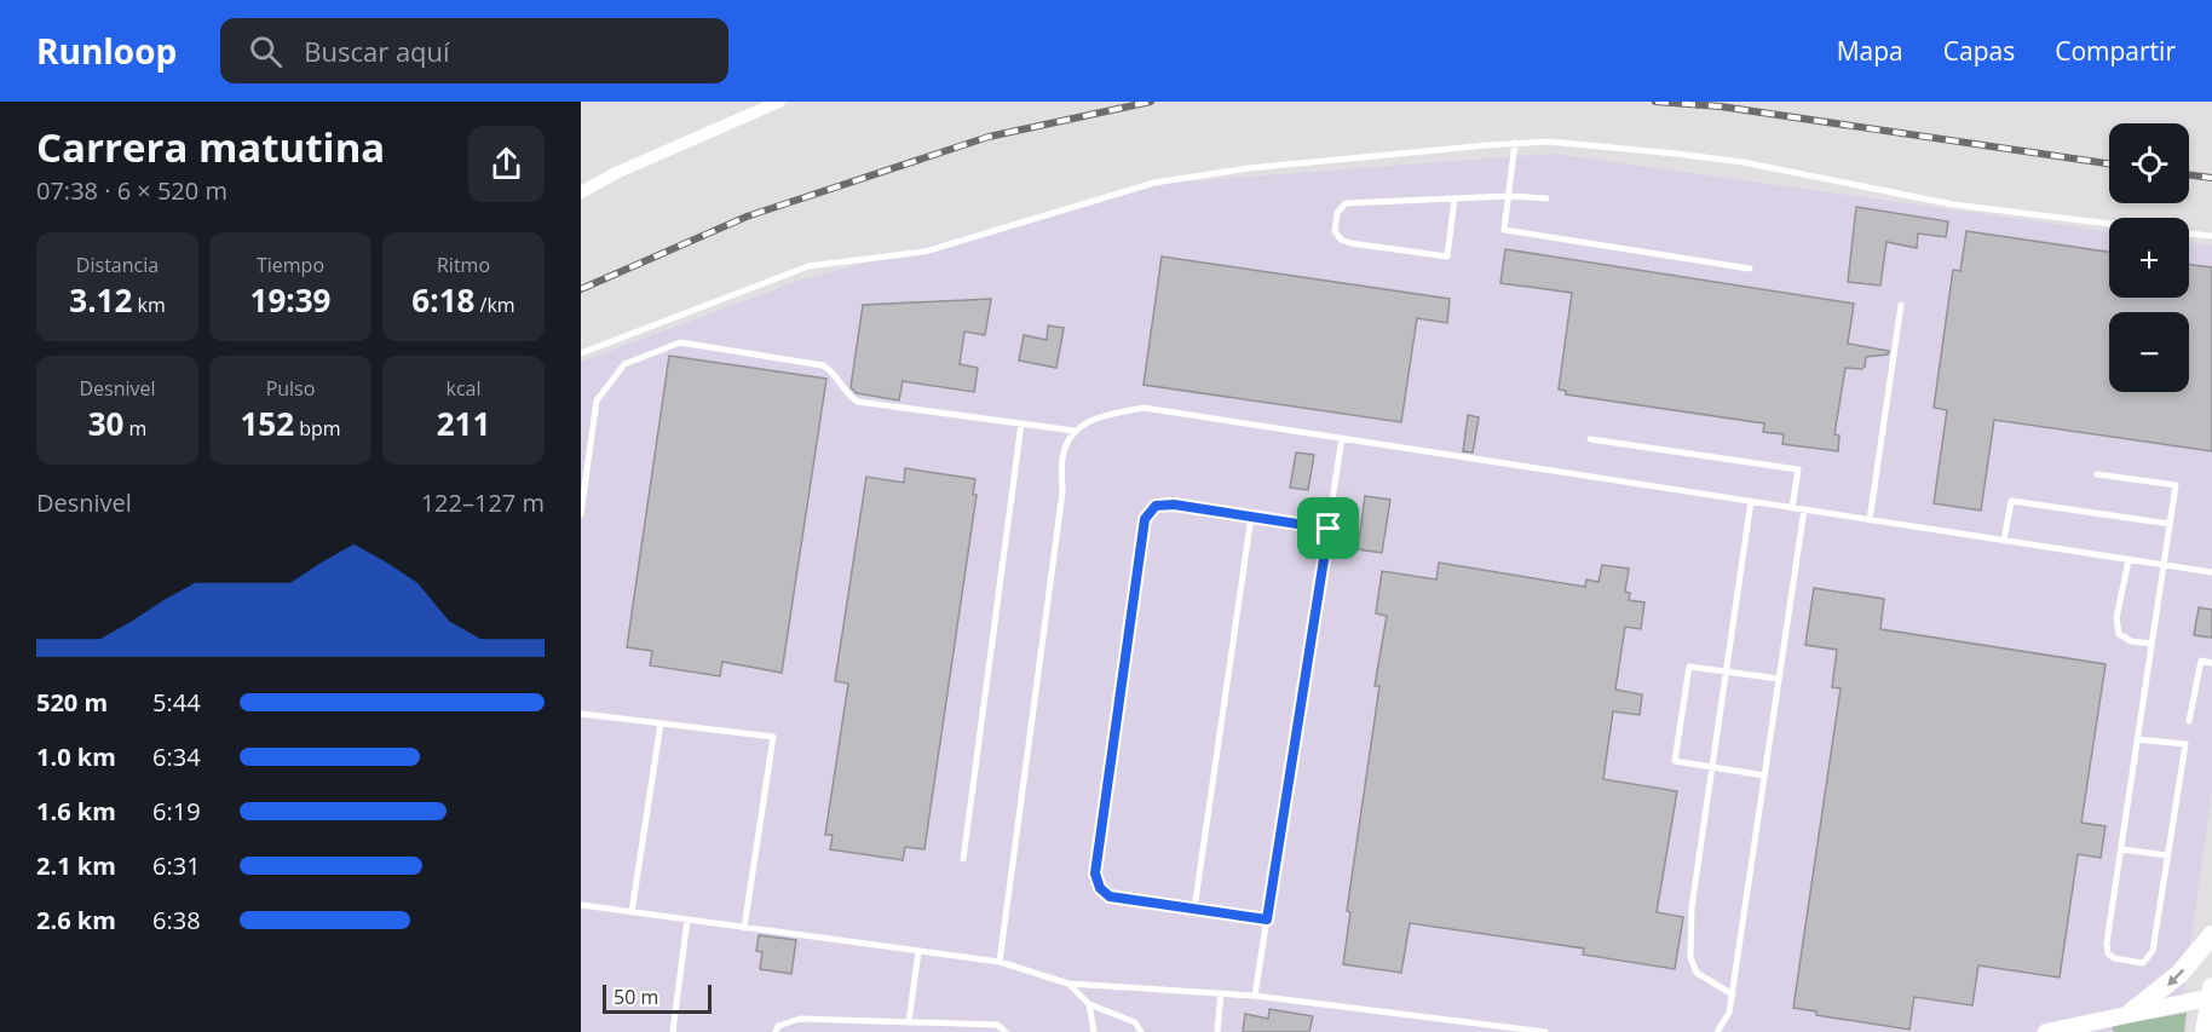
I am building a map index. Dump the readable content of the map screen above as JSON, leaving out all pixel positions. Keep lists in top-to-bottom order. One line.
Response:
{"scale_bar":"50 m","page":{"header":"Runloop","search":"Buscar aquí","nav":["Mapa","Capas","Compartir"],"heading":["Carrera matutina","07:38 · 6 × 520 m"],"map_buttons":["+","−"],"stats":[["Distancia","3.12 km"],["Tiempo","19:39"],["Ritmo","6:18 /km"],["Desnivel","30 m"],["Pulso","152 bpm"],["kcal","211"]],"chart":["Desnivel","122–127 m"],"list":[{"name":"520 m","note":"5:44"},{"name":"1.0 km","note":"6:34"},{"name":"1.6 km","note":"6:19"},{"name":"2.1 km","note":"6:31"},{"name":"2.6 km","note":"6:38"}],"scale":"50 m"}}
